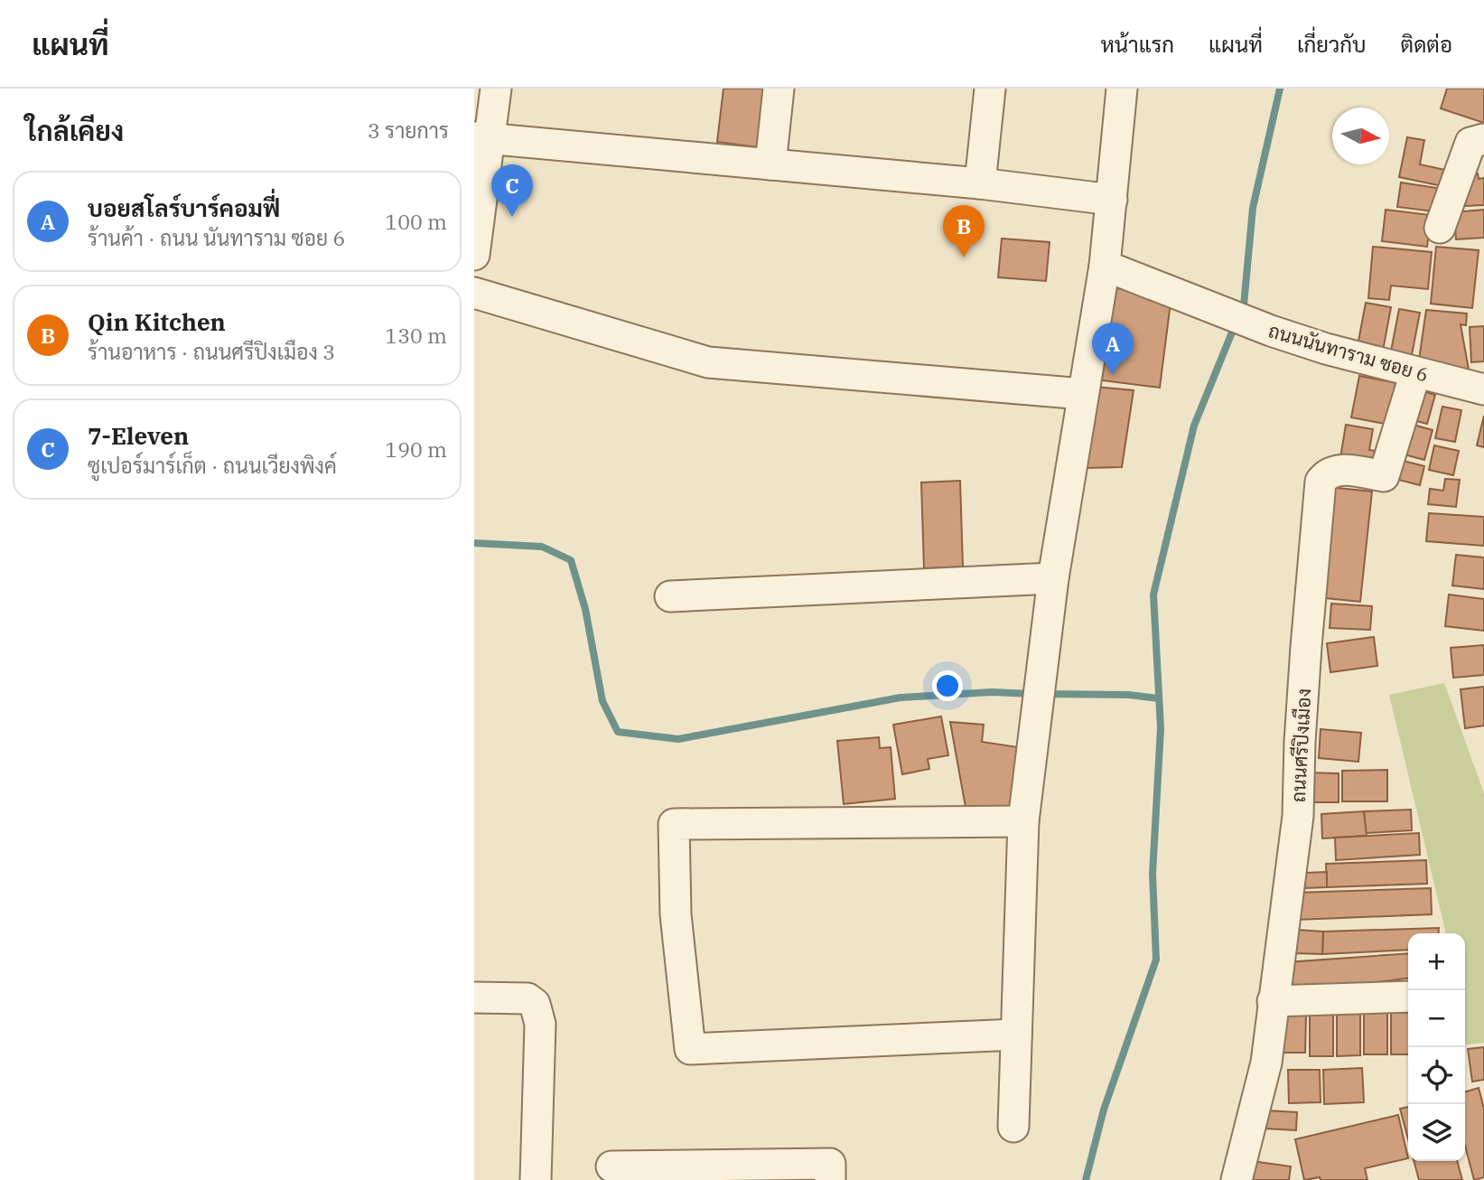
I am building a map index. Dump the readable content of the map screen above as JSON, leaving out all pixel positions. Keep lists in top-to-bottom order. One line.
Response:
{"streets":{"street":["ถนนนันทาราม ซอย 6","ถนนศรีปิงเมือง"]},"crossings":[["ถนนนันทาราม ซอย 6","ถนนศรีปิงเมือง"]],"north":"right","page":{"header":"แผนที่","nav":["หน้าแรก","แผนที่","เกี่ยวกับ","ติดต่อ"],"heading":["ใกล้เคียง","3 รายการ"],"pins":["C","B","A"],"list":[{"mark":"A","name":"บอยสโลร์บาร์คอมฟี่","note":"ร้านค้า · ถนน นันทาราม ซอย 6","value":"100 m"},{"mark":"B","name":"Qin Kitchen","note":"ร้านอาหาร · ถนนศรีปิงเมือง 3","value":"130 m"},{"mark":"C","name":"7-Eleven","note":"ซูเปอร์มาร์เก็ต · ถนนเวียงพิงค์","value":"190 m"}],"map_buttons":["+","−"]}}
